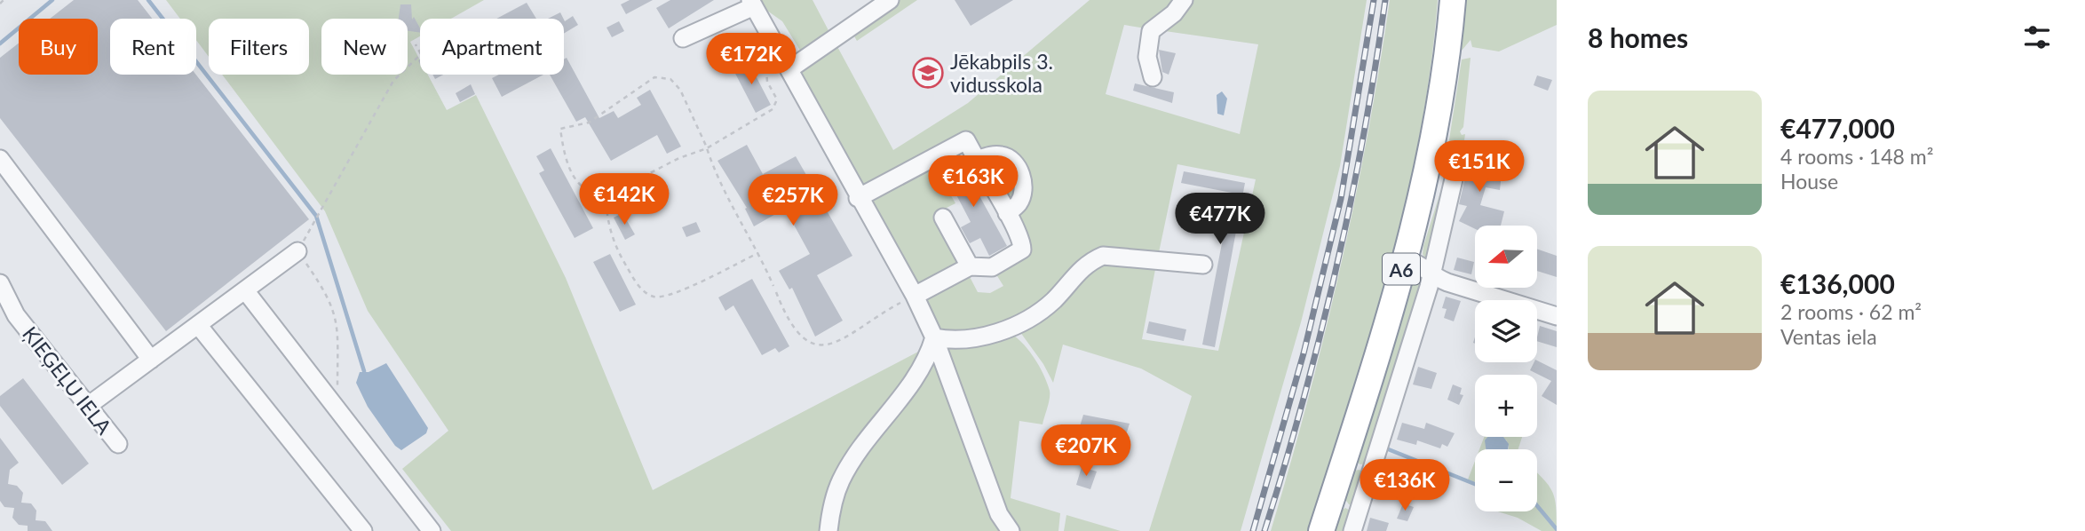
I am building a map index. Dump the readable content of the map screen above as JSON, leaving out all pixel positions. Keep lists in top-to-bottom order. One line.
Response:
{"streets":{"highway":["A6"],"street":["ĶIEĢEĻU IELA"]},"places":{"school or university":["Jēkabpils 3. vidusskola"]},"north":"left","page":{"heading":"8 homes","chip":["Buy","Rent","Filters","New","Apartment"],"price":["€172K","€151K","€163K","€142K","€257K","€477K","€207K","€136K"],"list":[{"name":"€477,000","note":"4 rooms · 148 m² · House"},{"name":"€136,000","note":"2 rooms · 62 m² · Ventas iela"}],"map_buttons":["+","−"]}}
